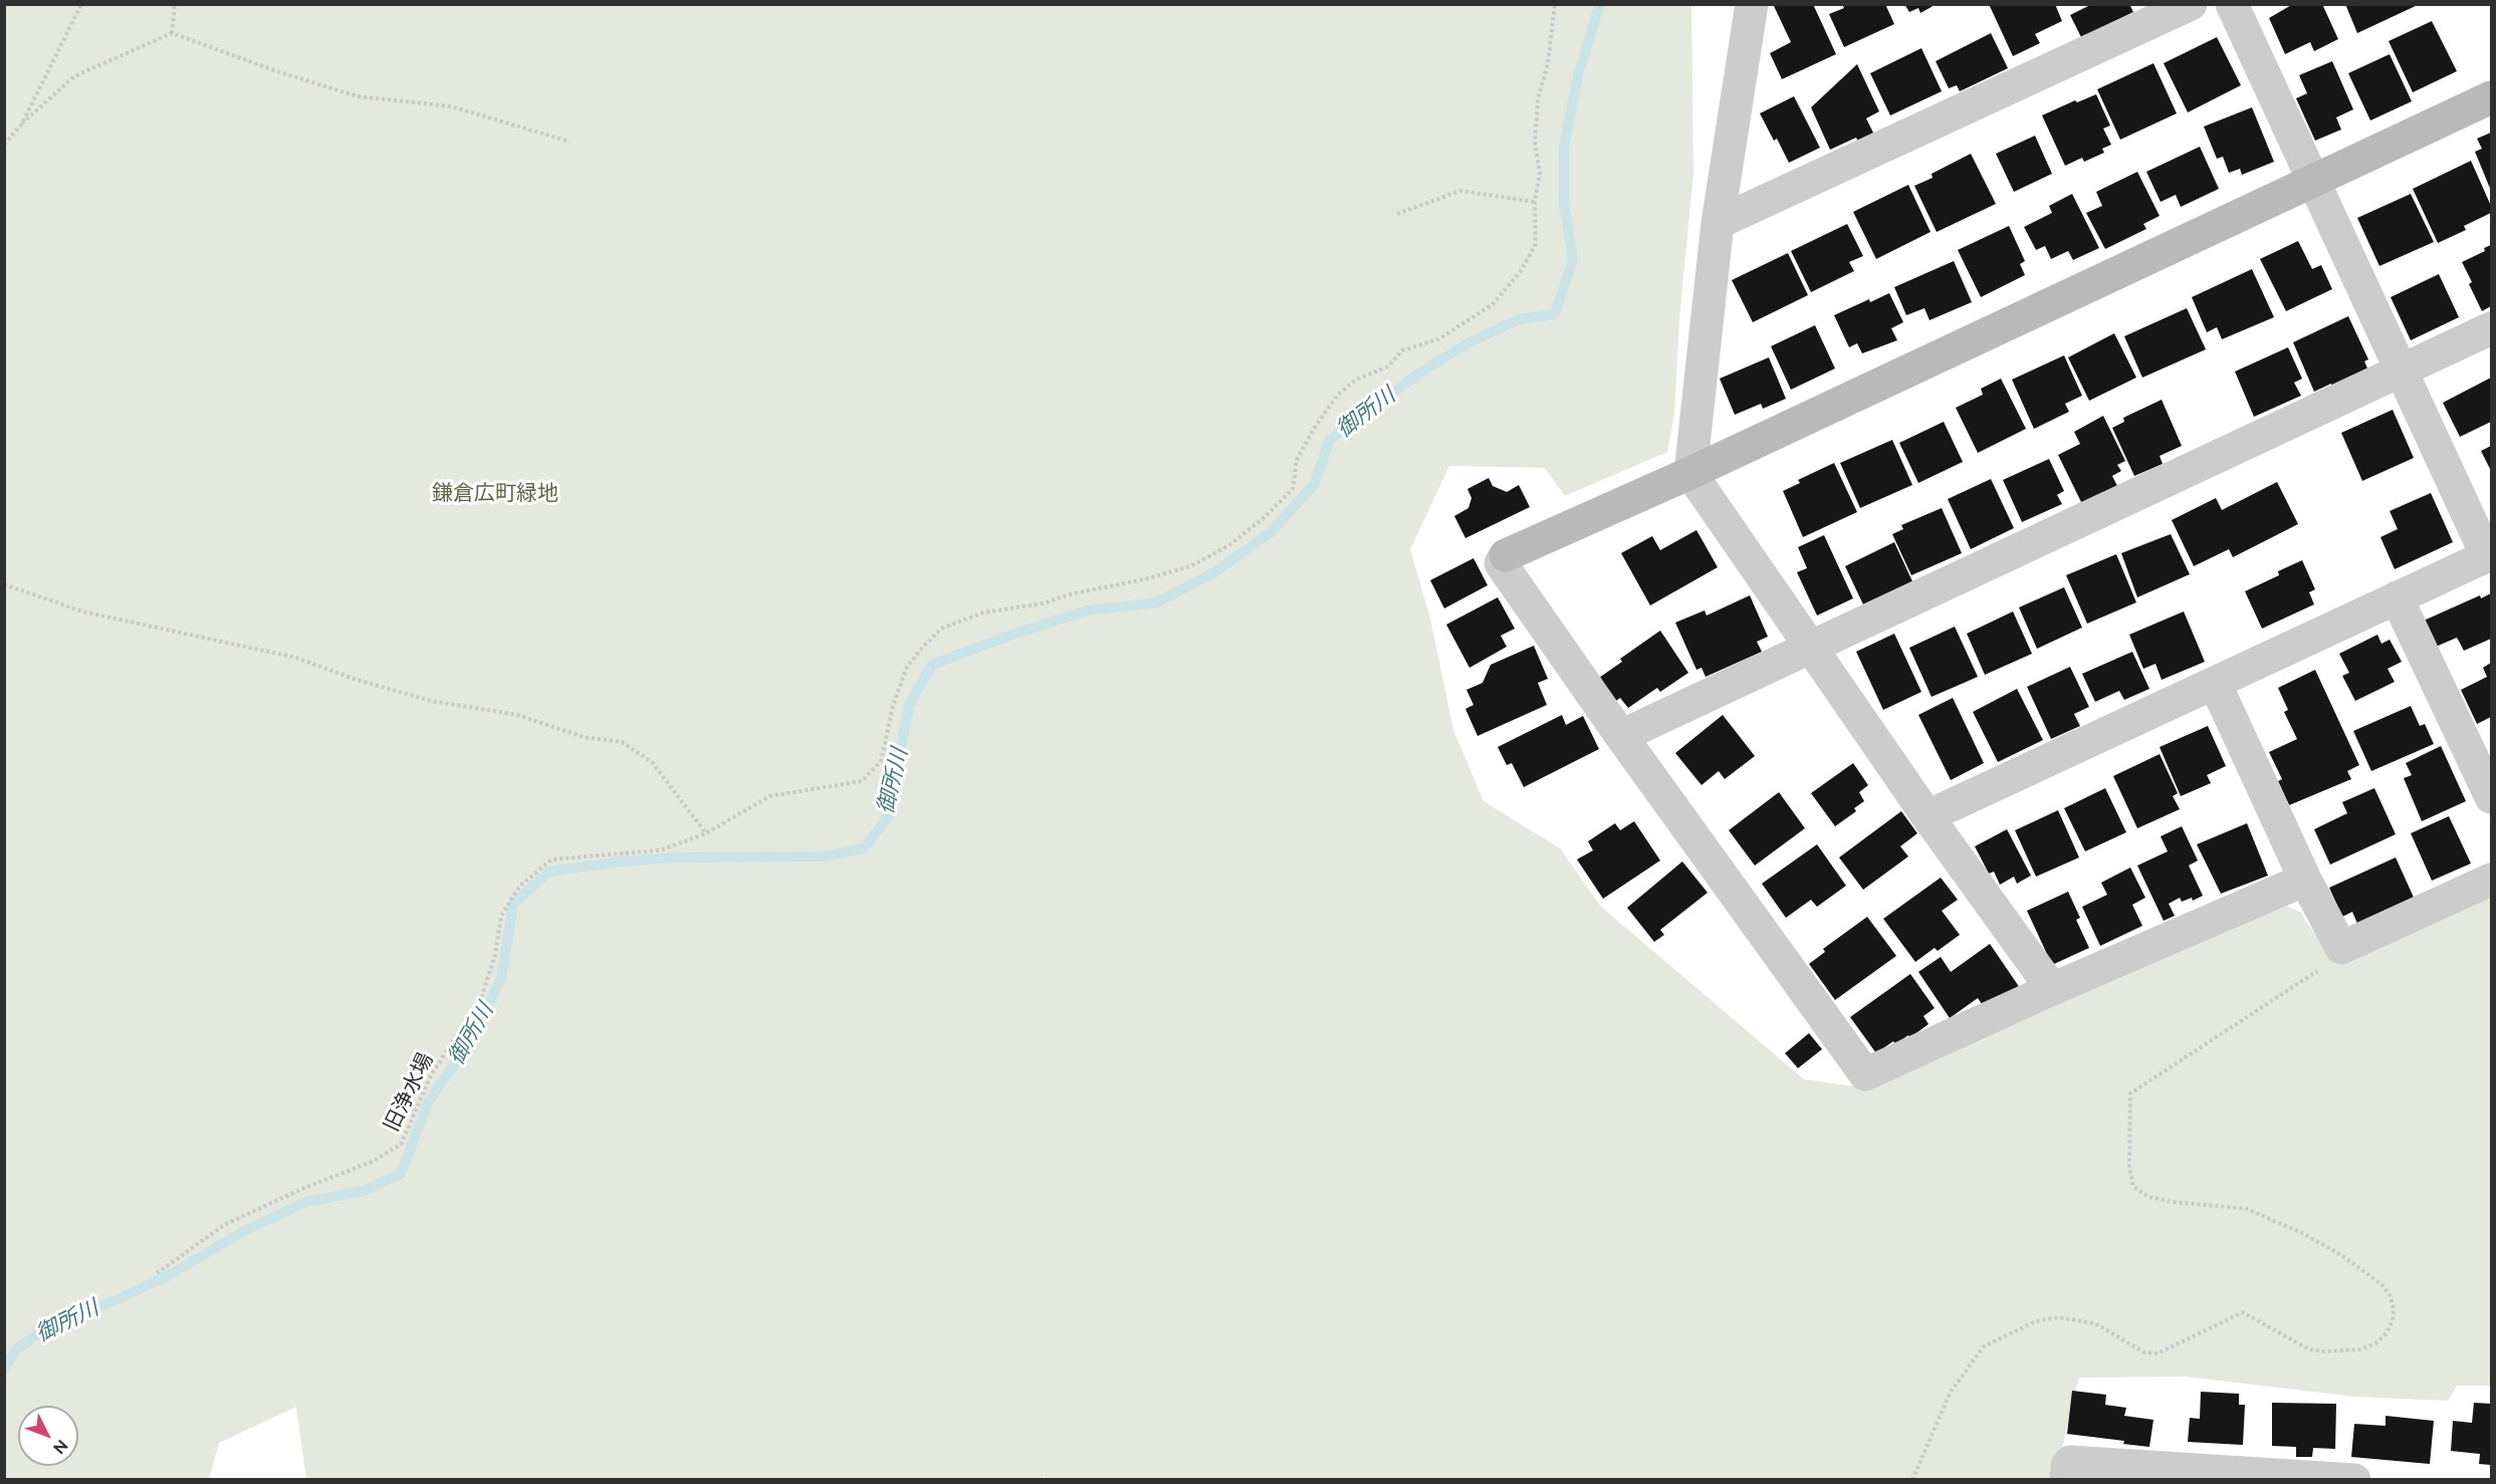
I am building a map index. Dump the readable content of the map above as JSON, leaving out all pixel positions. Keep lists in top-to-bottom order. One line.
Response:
{"streets":{"path":["旧浄水場"]},"water":["御所川"],"parks":["鎌倉広町緑地"],"north":"bottom right"}
